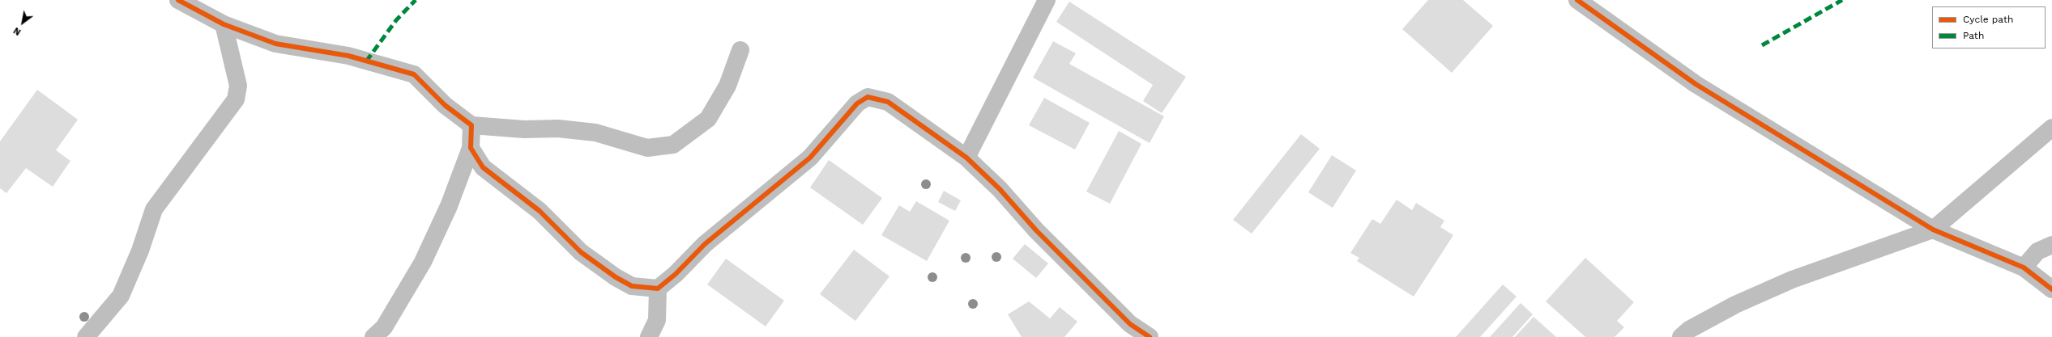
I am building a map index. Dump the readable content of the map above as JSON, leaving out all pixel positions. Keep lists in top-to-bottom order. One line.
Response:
{"legend":["Cycle path","Path"],"north":"bottom left"}
